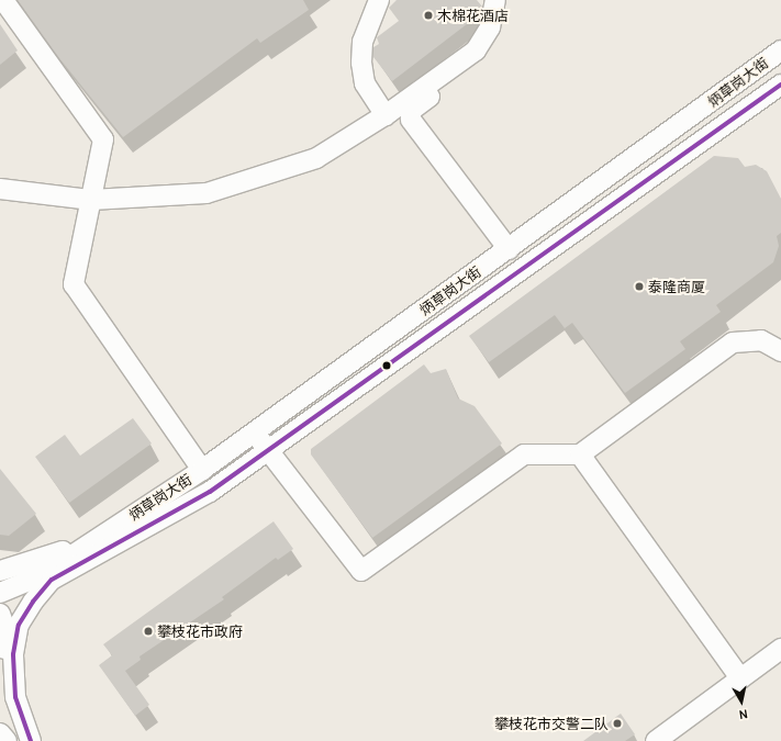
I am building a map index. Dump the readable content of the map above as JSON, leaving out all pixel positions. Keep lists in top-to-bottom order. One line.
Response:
{"streets":{"street":["炳草岗大街"]},"places":["木棉花酒店","泰隆商厦","攀枝花市政府","攀枝花市交警二队"],"north":"bottom"}
